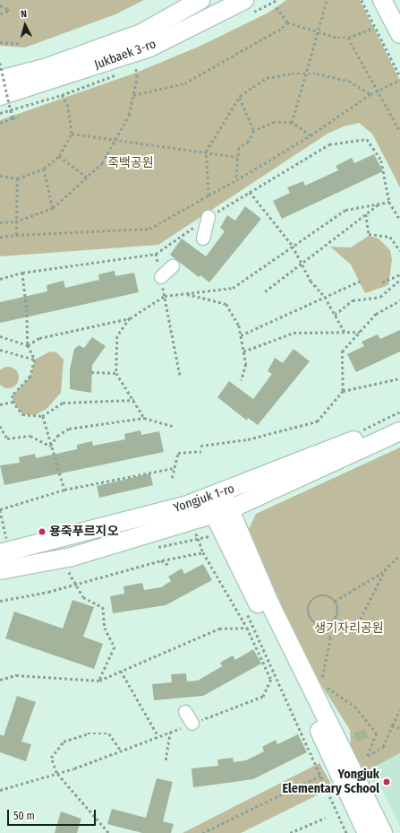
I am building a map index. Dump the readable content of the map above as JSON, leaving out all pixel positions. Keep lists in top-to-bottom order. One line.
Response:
{"streets":{"street":["Jukbaek 3-ro","Yongjuk 1-ro"]},"parks":["죽백공원","생기자리공원"],"places":["용죽푸르지오","Yongjuk Elementary School"],"scale_bar":"50 m","north":"top"}
